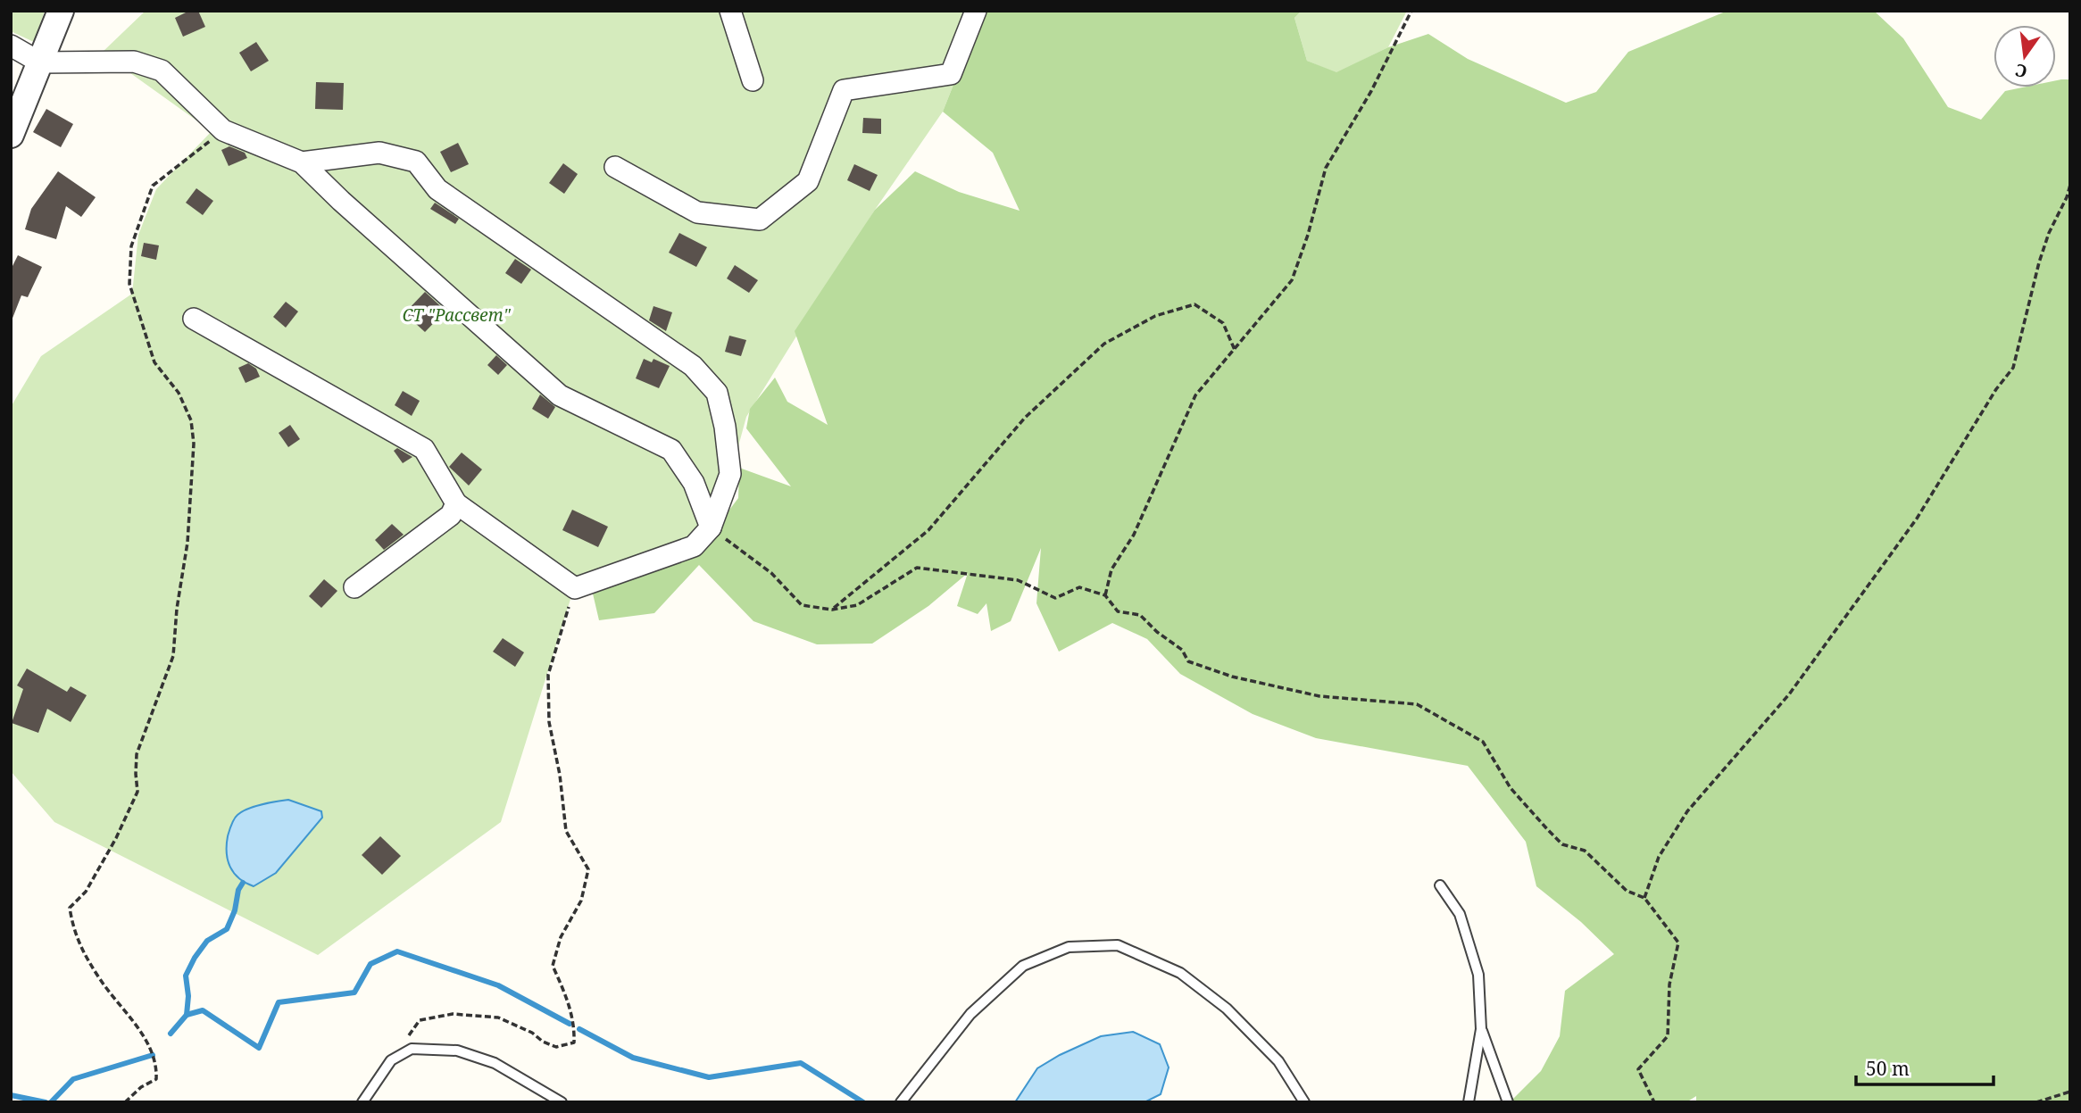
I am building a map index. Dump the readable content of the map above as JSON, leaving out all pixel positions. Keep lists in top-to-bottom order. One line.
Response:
{"parks":["СТ \"Рассвет\""],"scale_bar":"50 m","north":"bottom"}
